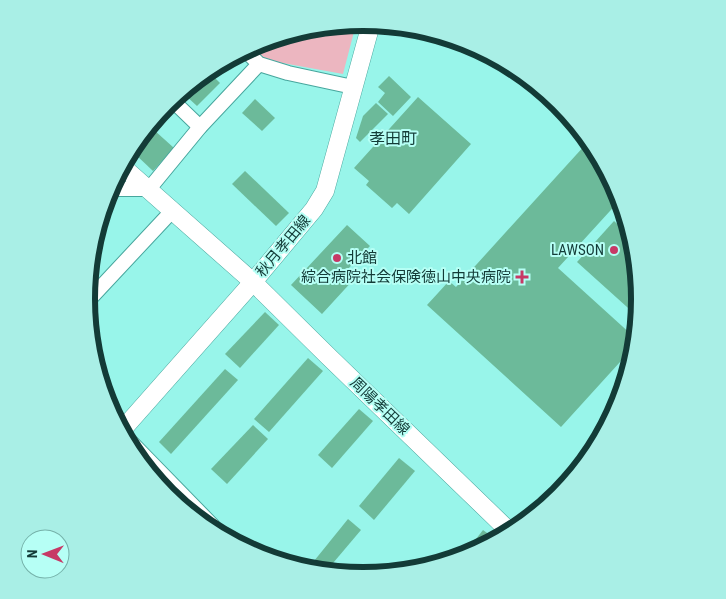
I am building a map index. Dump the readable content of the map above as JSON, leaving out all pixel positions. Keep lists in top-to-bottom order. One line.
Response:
{"streets":{"street":["秋月孝田線","周陽孝田線"]},"crossings":[["秋月孝田線","周陽孝田線"]],"districts":["孝田町"],"places":{"other":["LAWSON","北館"],"health":["綜合病院社会保険徳山中央病院"]},"north":"left"}
